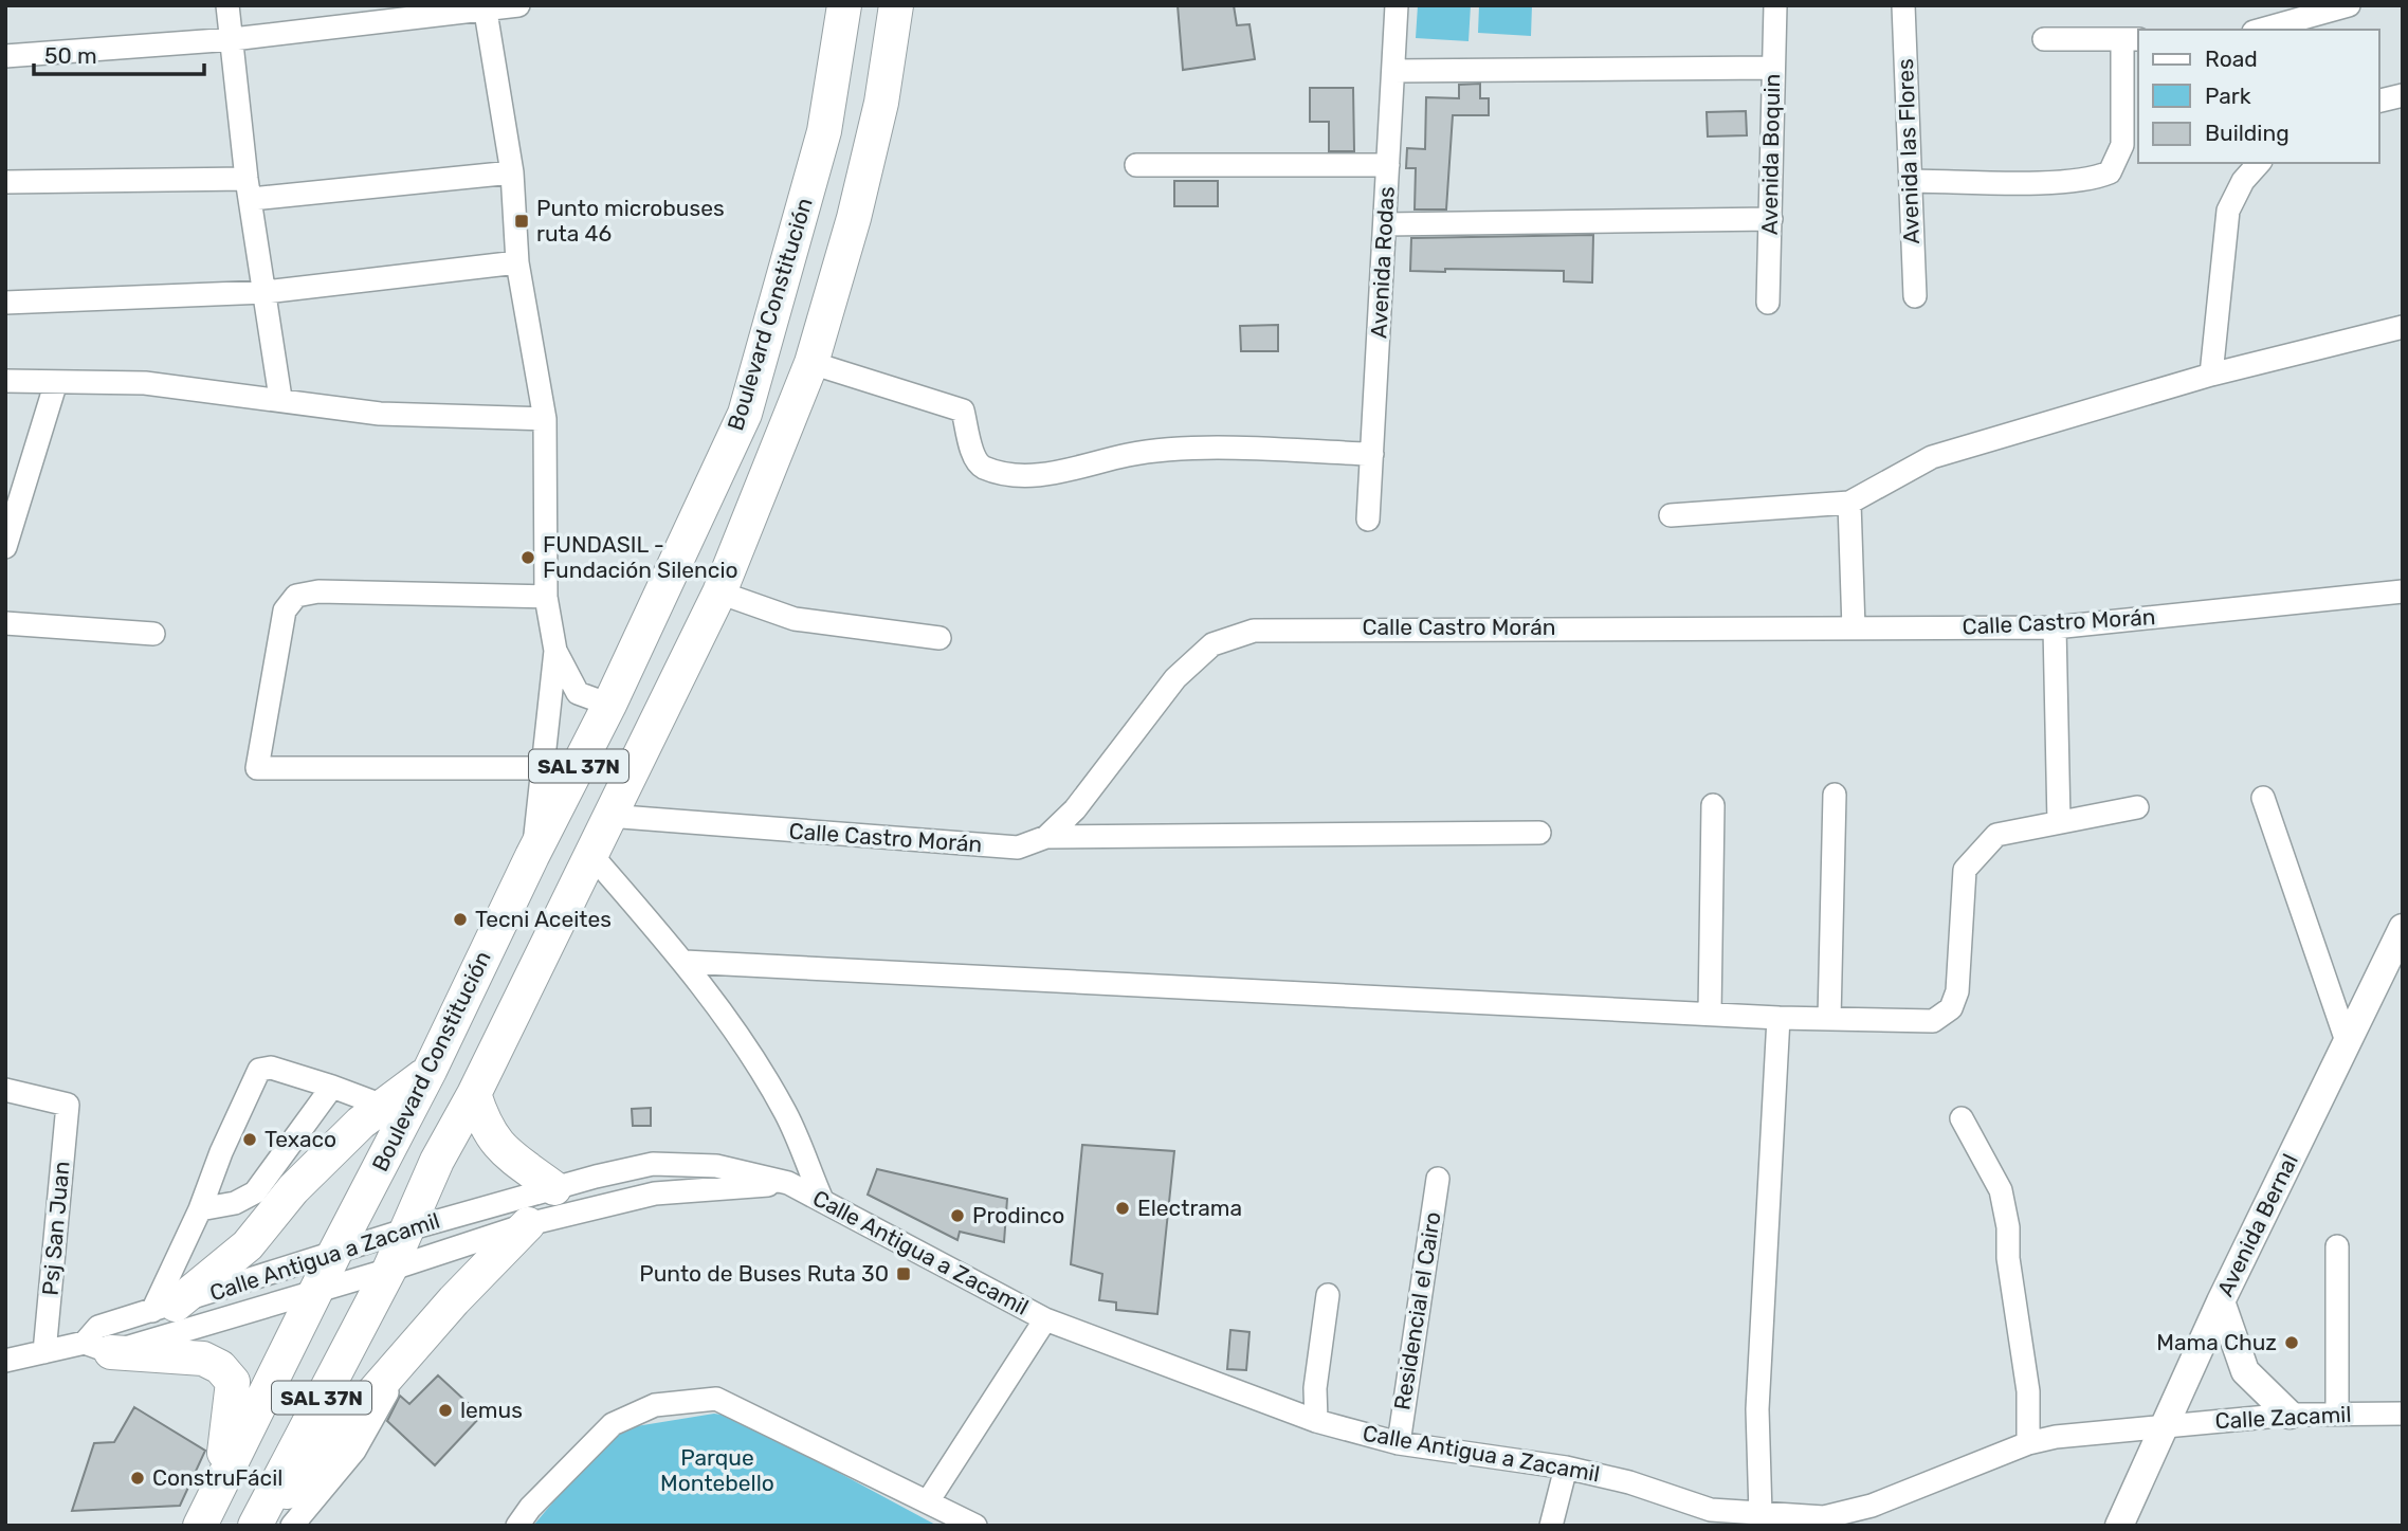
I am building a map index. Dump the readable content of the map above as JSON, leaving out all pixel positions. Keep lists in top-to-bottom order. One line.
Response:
{"streets":{"highway":["Boulevard Constitución","SAL 37N"],"main road":["Avenida Bernal"],"street":["Avenida las Flores","Avenida Boquin","Avenida Rodas","Calle Castro Morán","Psj San Juan","Calle Antigua a Zacamil","Residencial el Cairo","Calle Zacamil"]},"crossings":[["Boulevard Constitución","Calle Castro Morán"],["Boulevard Constitución","Calle Antigua a Zacamil"],["Avenida Bernal","Calle Antigua a Zacamil"],["Avenida Bernal","Calle Zacamil"],["Psj San Juan","Calle Antigua a Zacamil"],["Calle Antigua a Zacamil","Residencial el Cairo"],["Calle Antigua a Zacamil","Calle Zacamil"]],"parks":["Parque Montebello"],"places":{"transit":["Punto microbuses ruta 46","Punto de Buses Ruta 30"],"other":["FUNDASIL - Fundación Silencio","Tecni Aceites","Texaco","Electrama","Prodinco","Mama Chuz","lemus","ConstruFácil"]},"legend":["Road","Park","Building"],"scale_bar":"50 m"}
